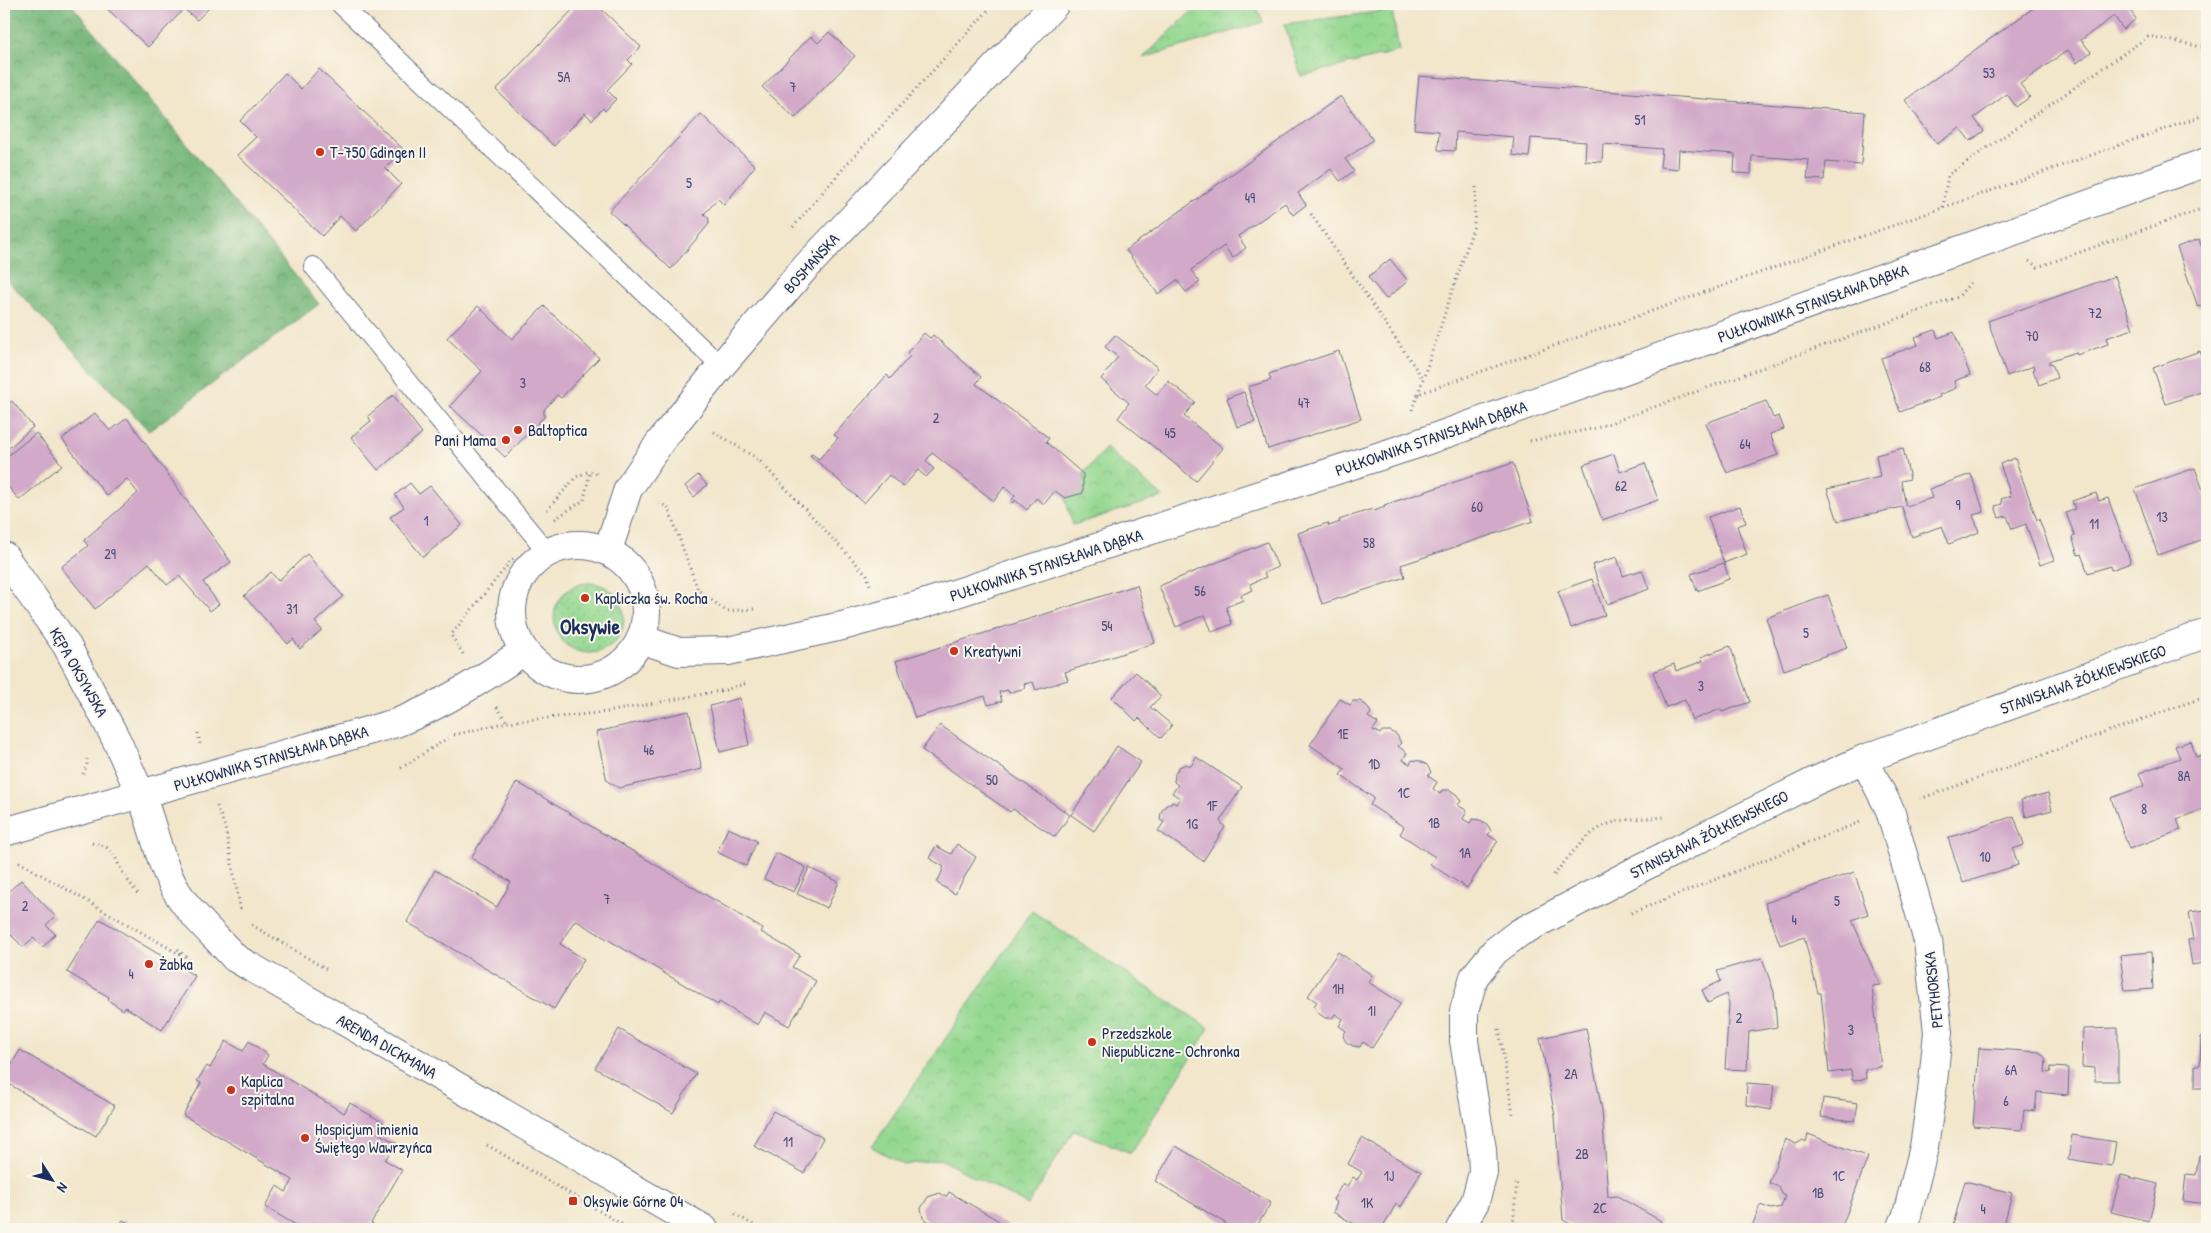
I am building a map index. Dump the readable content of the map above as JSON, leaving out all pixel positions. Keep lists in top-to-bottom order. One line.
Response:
{"streets":{"street":["BOSMAŃSKA","PUŁKOWNIKA STANISŁAWA DĄBKA","KĘPA OKSYWSKA","STANISŁAWA ŻÓŁKIEWSKIEGO","PETYHORSKA","ARENDA DICKMANA"]},"crossings":[["BOSMAŃSKA","PUŁKOWNIKA STANISŁAWA DĄBKA"],["PUŁKOWNIKA STANISŁAWA DĄBKA","KĘPA OKSYWSKA"],["PUŁKOWNIKA STANISŁAWA DĄBKA","ARENDA DICKMANA"],["KĘPA OKSYWSKA","ARENDA DICKMANA"],["STANISŁAWA ŻÓŁKIEWSKIEGO","PETYHORSKA"]],"districts":["Oksywie"],"places":{"other":["T-750 Gdingen II","Baltoptica","Pani Mama","Kapliczka św. Rocha","Kreatywni","Żabka","Przedszkole Niepubliczne- Ochronka","Kaplica szpitalna","Hospicjum imienia Świętego Wawrzyńca"],"transit":["Oksywie Górne 04"]},"house_numbers":["53","5A","7","51","5","49","72","70","68","3","47","2","45","64","62","9","60","13","1","11","58","29","56","31","54","5","3","1E","46","1D","8A","50","1C","1F","8","1B","1G","1A","10","7","5","2","4","4","1H","1I","2","3","6A","2A","6","11","2B","1J","1C","1B","1K","2C","4"],"north":"bottom right"}
